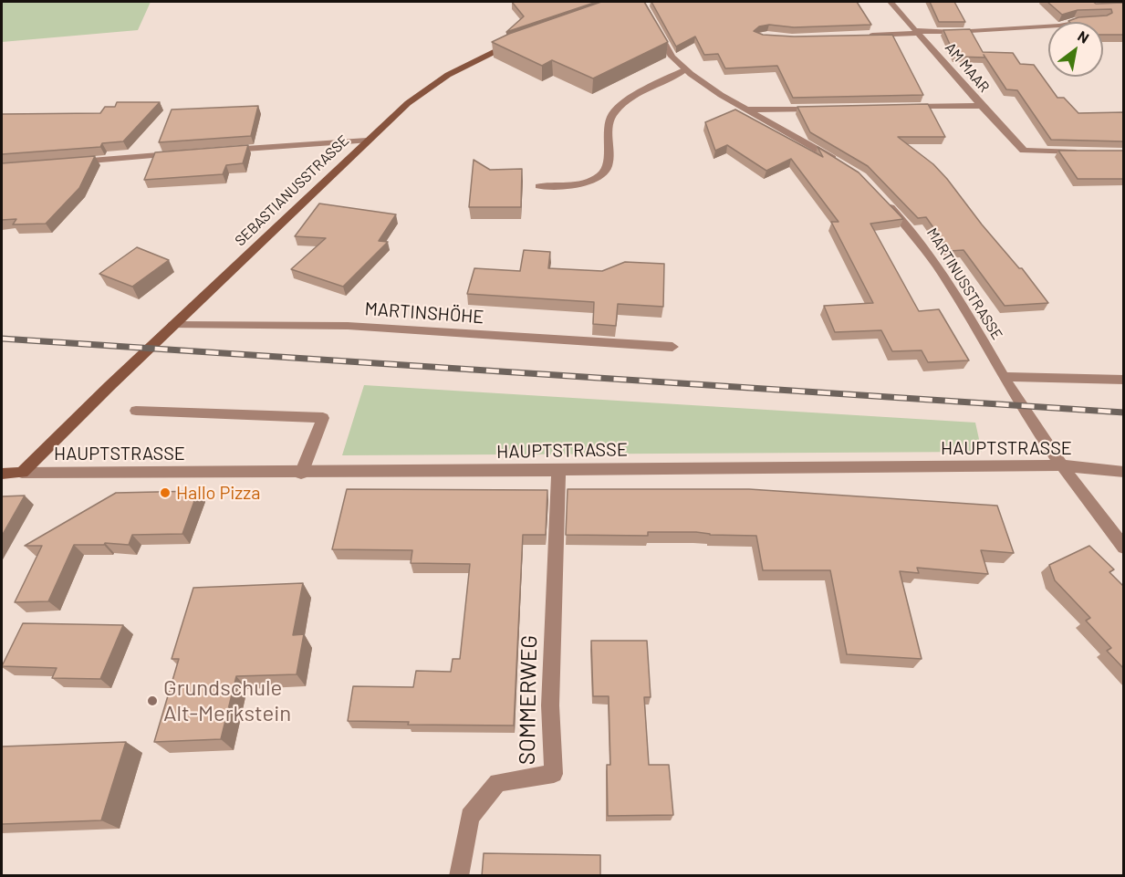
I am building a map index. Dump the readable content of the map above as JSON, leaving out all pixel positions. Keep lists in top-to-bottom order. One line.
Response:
{"streets":{"main road":["SEBASTIANUSSTRASSE","HAUPTSTRASSE"],"street":["AM MAAR","MARTINUSSTRASSE","MARTINSHÖHE","SOMMERWEG"]},"crossings":[["SEBASTIANUSSTRASSE","MARTINSHÖHE"],["SEBASTIANUSSTRASSE","HAUPTSTRASSE"],["MARTINUSSTRASSE","HAUPTSTRASSE"],["HAUPTSTRASSE","SOMMERWEG"]],"places":["Hallo Pizza","Grundschule Alt-Merkstein"],"north":"top right"}
